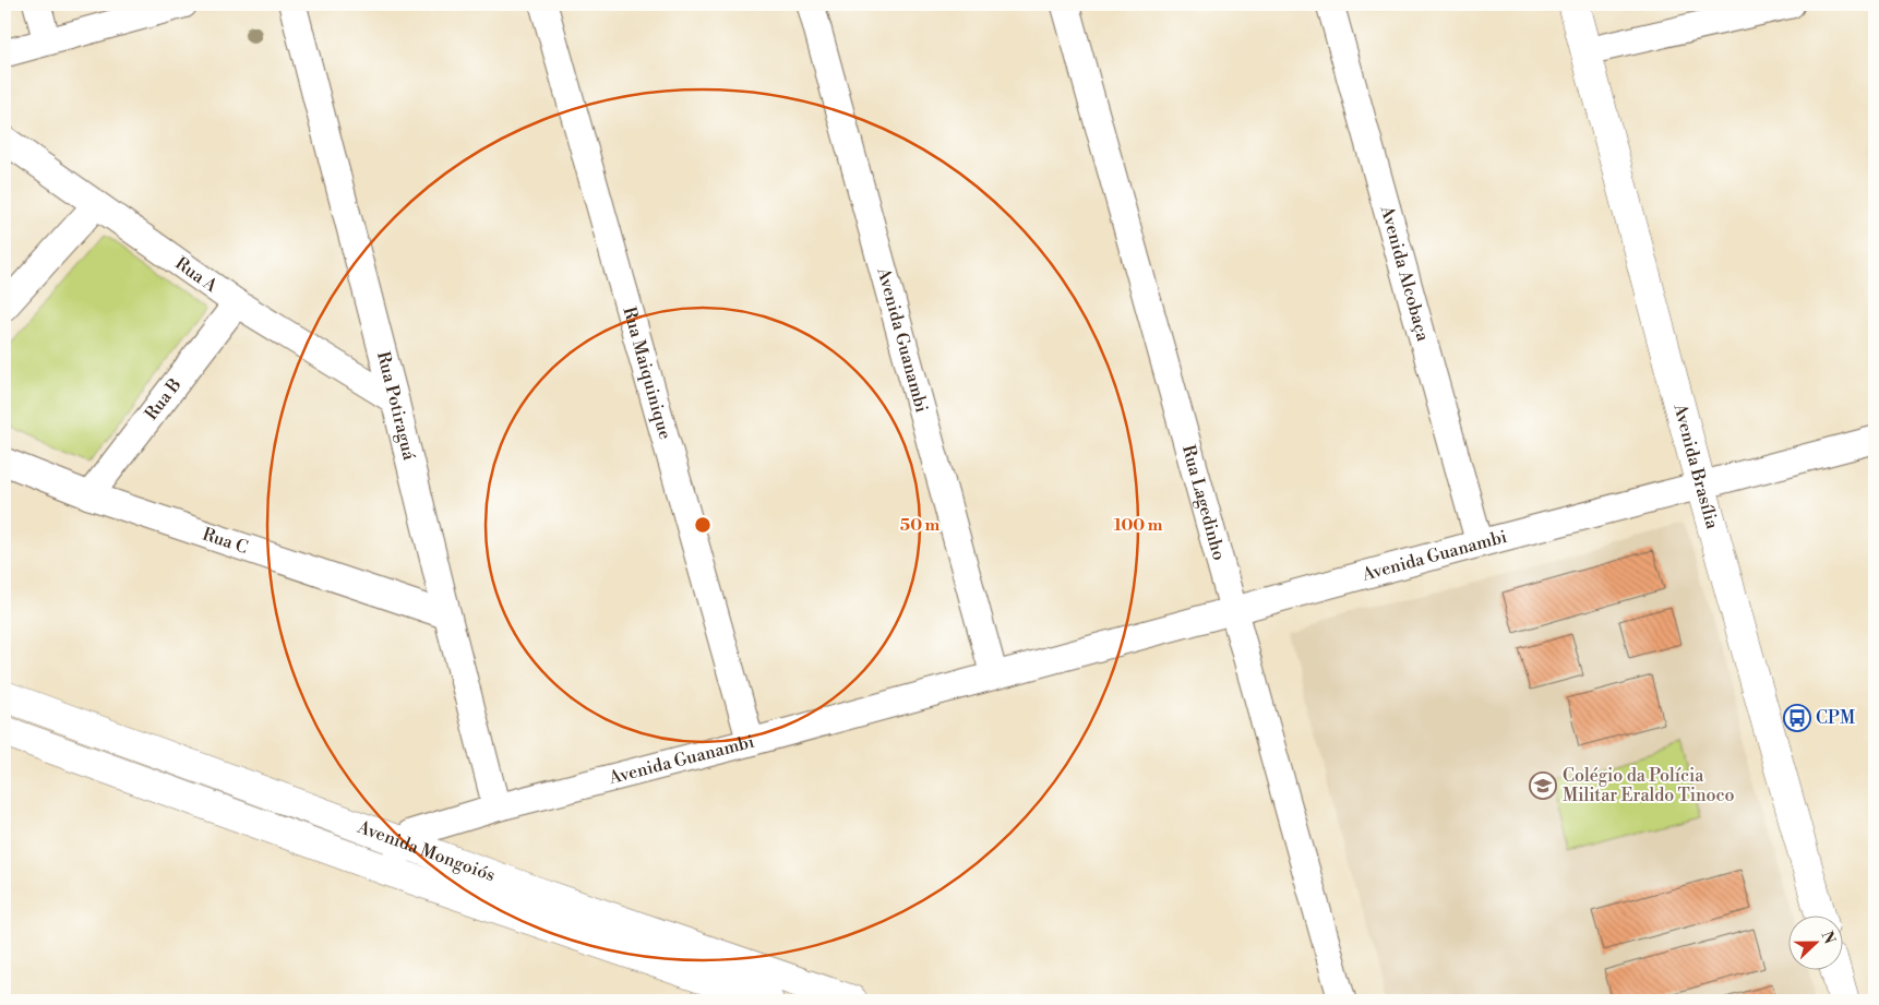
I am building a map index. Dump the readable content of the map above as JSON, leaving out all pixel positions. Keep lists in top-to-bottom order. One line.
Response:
{"streets":{"street":["Avenida Alcobaça","Rua A","Avenida Guanambi","Rua Maiquinique","Rua B","Rua Potiraguá","Avenida Brasília","Rua Lagedinho","Rua C","Avenida Mongoiós"]},"crossings":[["Avenida Alcobaça","Avenida Guanambi"],["Rua A","Rua B"],["Rua A","Rua Potiraguá"],["Avenida Guanambi","Rua Maiquinique"],["Avenida Guanambi","Rua Potiraguá"],["Avenida Guanambi","Avenida Brasília"],["Avenida Guanambi","Rua Lagedinho"],["Avenida Guanambi","Avenida Mongoiós"],["Rua B","Rua C"],["Rua Potiraguá","Rua C"]],"places":{"bus stop":["CPM"],"school or university":["Colégio da Polícia Militar Eraldo Tinoco"]},"north":"right","rings":["50 m","100 m"]}
